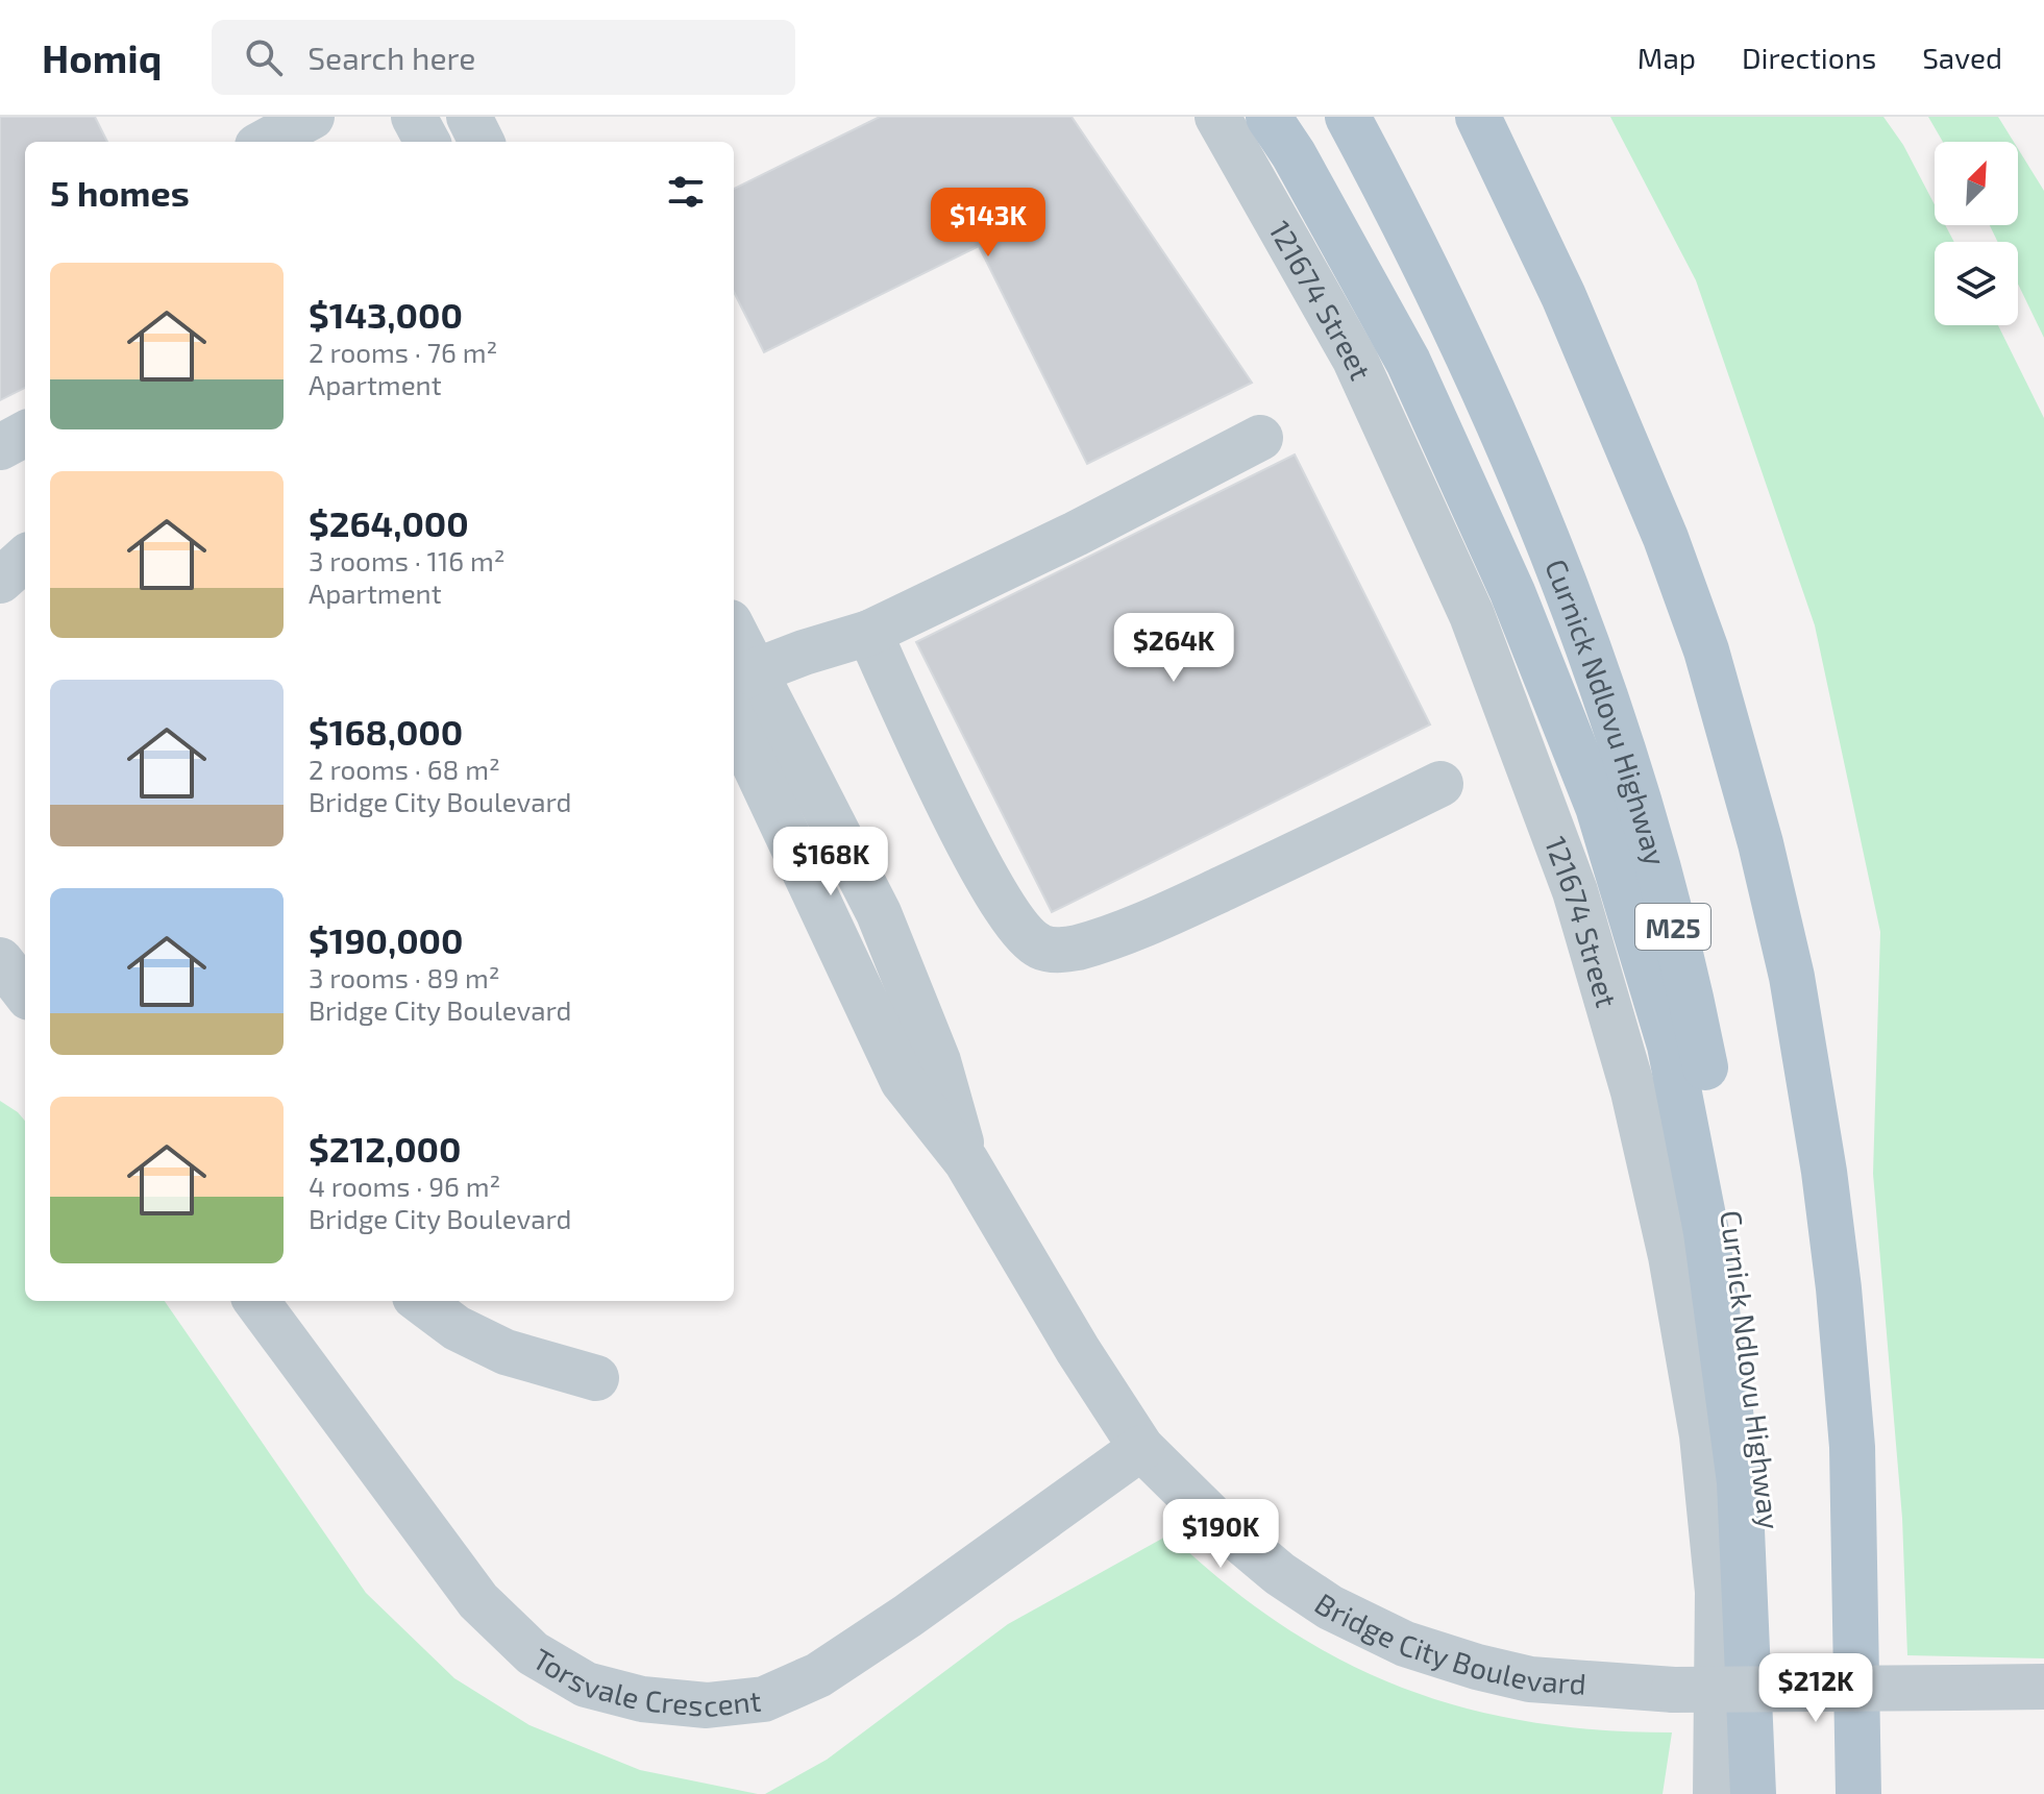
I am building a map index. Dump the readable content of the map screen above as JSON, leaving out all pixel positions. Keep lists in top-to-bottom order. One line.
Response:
{"streets":{"main road":["Curnick Ndlovu Highway","M25"],"street":["121674 Street","Bridge City Boulevard","Torsvale Crescent"]},"crossings":[["Bridge City Boulevard","Torsvale Crescent"]],"north":"top right","page":{"header":"Homiq","search":"Search here","nav":["Map","Directions","Saved"],"heading":"5 homes","price":["$143K","$264K","$168K","$190K","$212K"],"list":[{"name":"$143,000","note":"2 rooms · 76 m² · Apartment"},{"name":"$264,000","note":"3 rooms · 116 m² · Apartment"},{"name":"$168,000","note":"2 rooms · 68 m² · Bridge City Boulevard"},{"name":"$190,000","note":"3 rooms · 89 m² · Bridge City Boulevard"},{"name":"$212,000","note":"4 rooms · 96 m² · Bridge City Boulevard"}]}}
